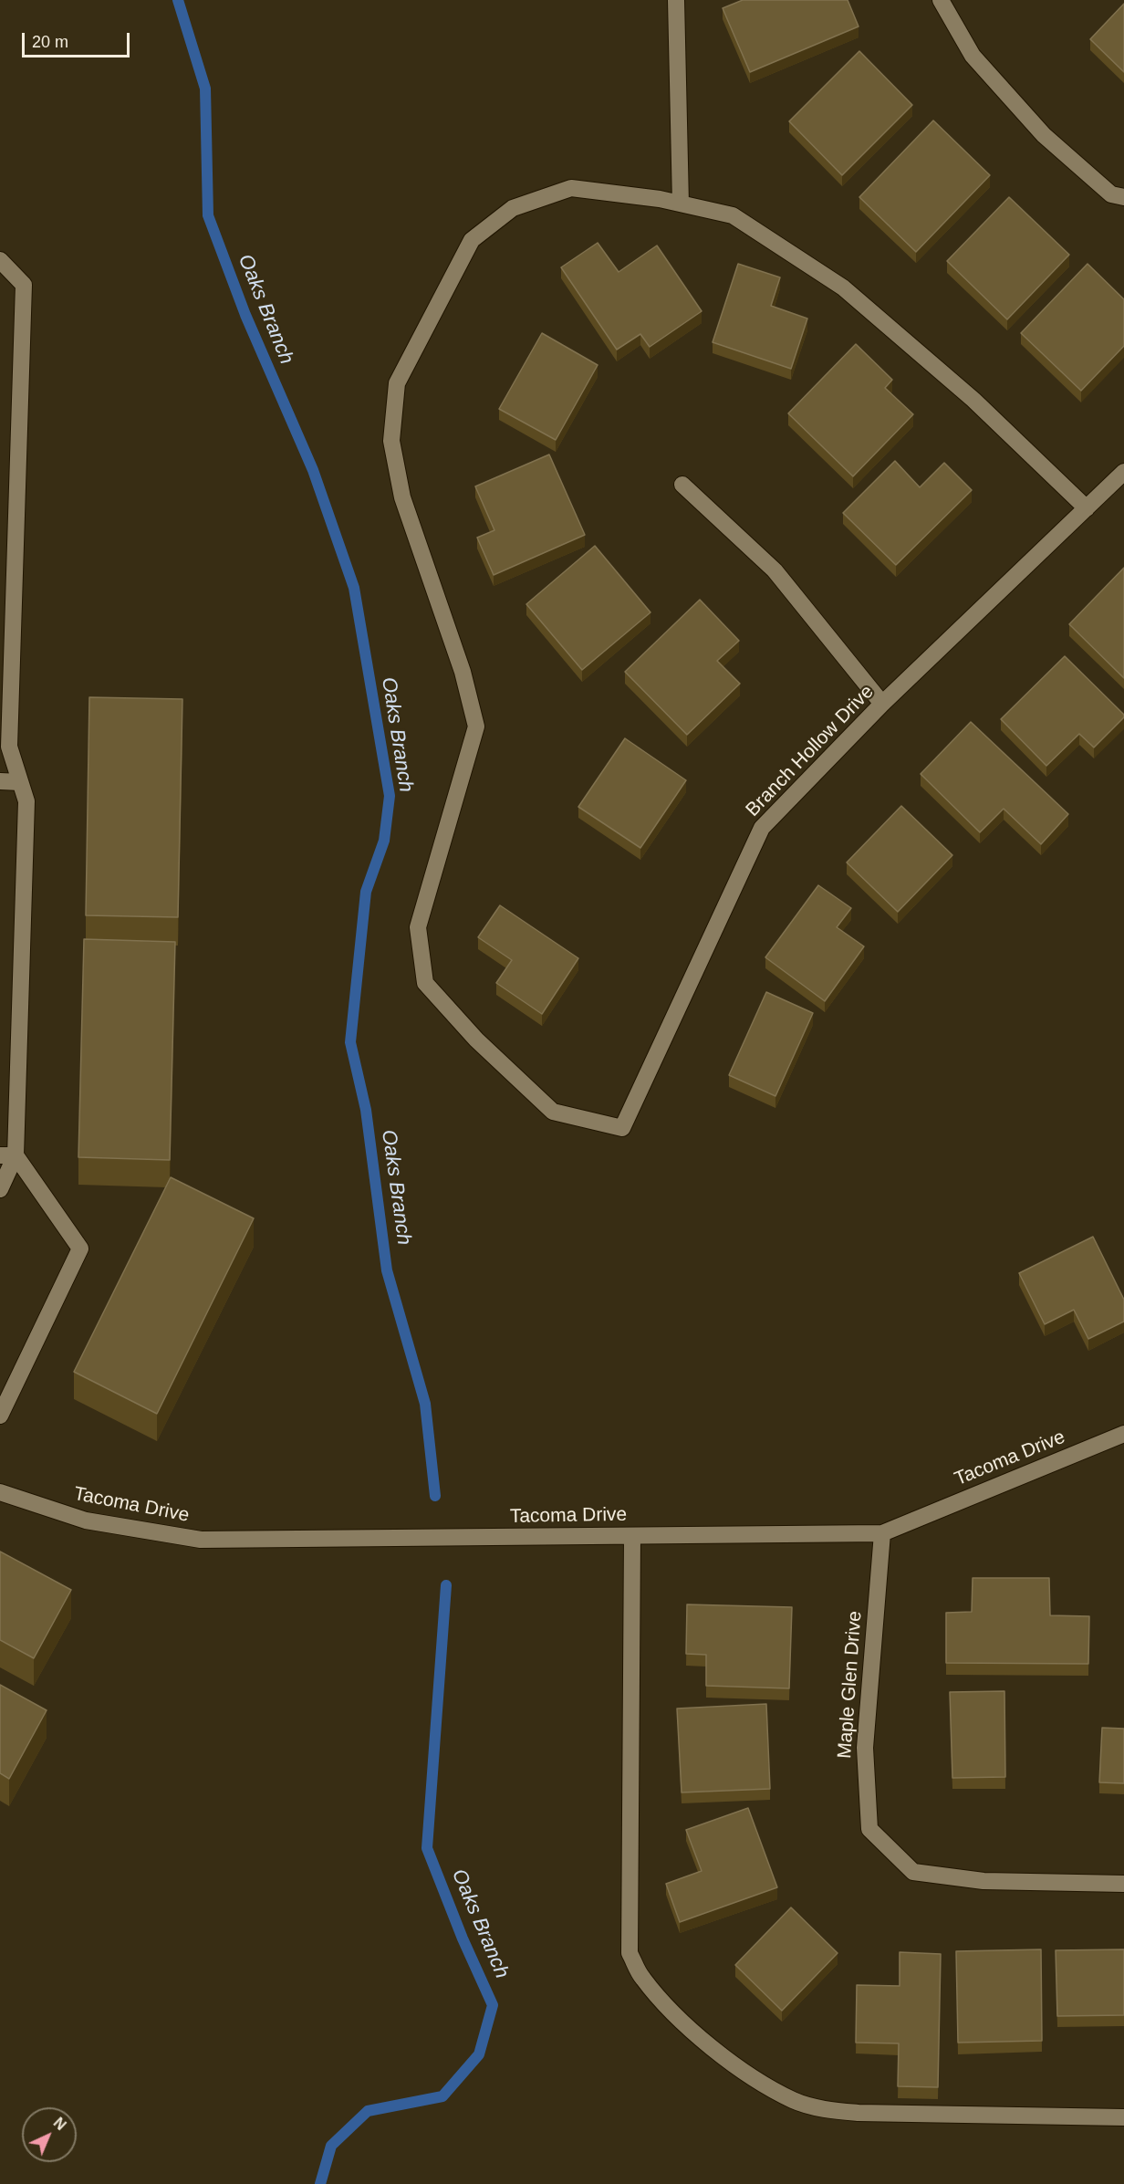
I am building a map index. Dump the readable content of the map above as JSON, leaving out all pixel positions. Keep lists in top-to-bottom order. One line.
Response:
{"streets":{"street":["Branch Hollow Drive","Tacoma Drive","Maple Glen Drive"]},"crossings":[["Tacoma Drive","Maple Glen Drive"]],"water":["Oaks Branch"],"scale_bar":"20 m","north":"top right"}
